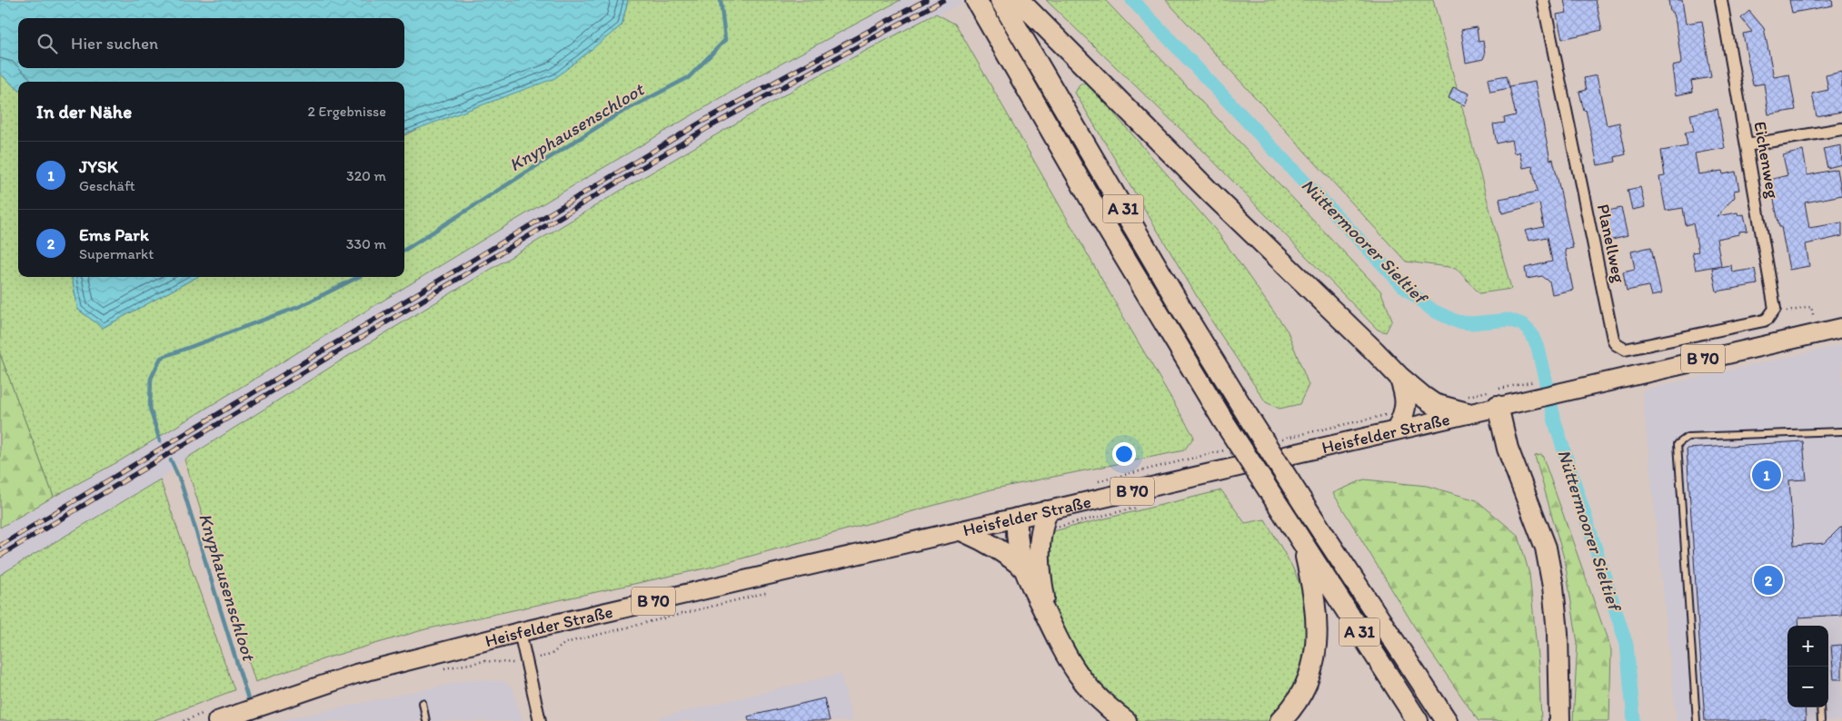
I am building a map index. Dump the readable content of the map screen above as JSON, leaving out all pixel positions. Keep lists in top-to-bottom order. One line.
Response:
{"streets":{"highway":["A 31"],"main road":["B 70","Heisfelder Straße"],"street":["Eichenweg","Planellweg"]},"crossings":[["Eichenweg","Planellweg"]],"water":["Knyphausenschloot","Nüttermoorer Sieltief"],"page":{"search":"Hier suchen","heading":["In der Nähe","2 Ergebnisse"],"list":[{"mark":"1","name":"JYSK","note":"Geschäft","value":"320 m"},{"mark":"2","name":"Ems Park","note":"Supermarkt","value":"330 m"}],"pins":["1","2"],"map_buttons":["+","−"]}}
